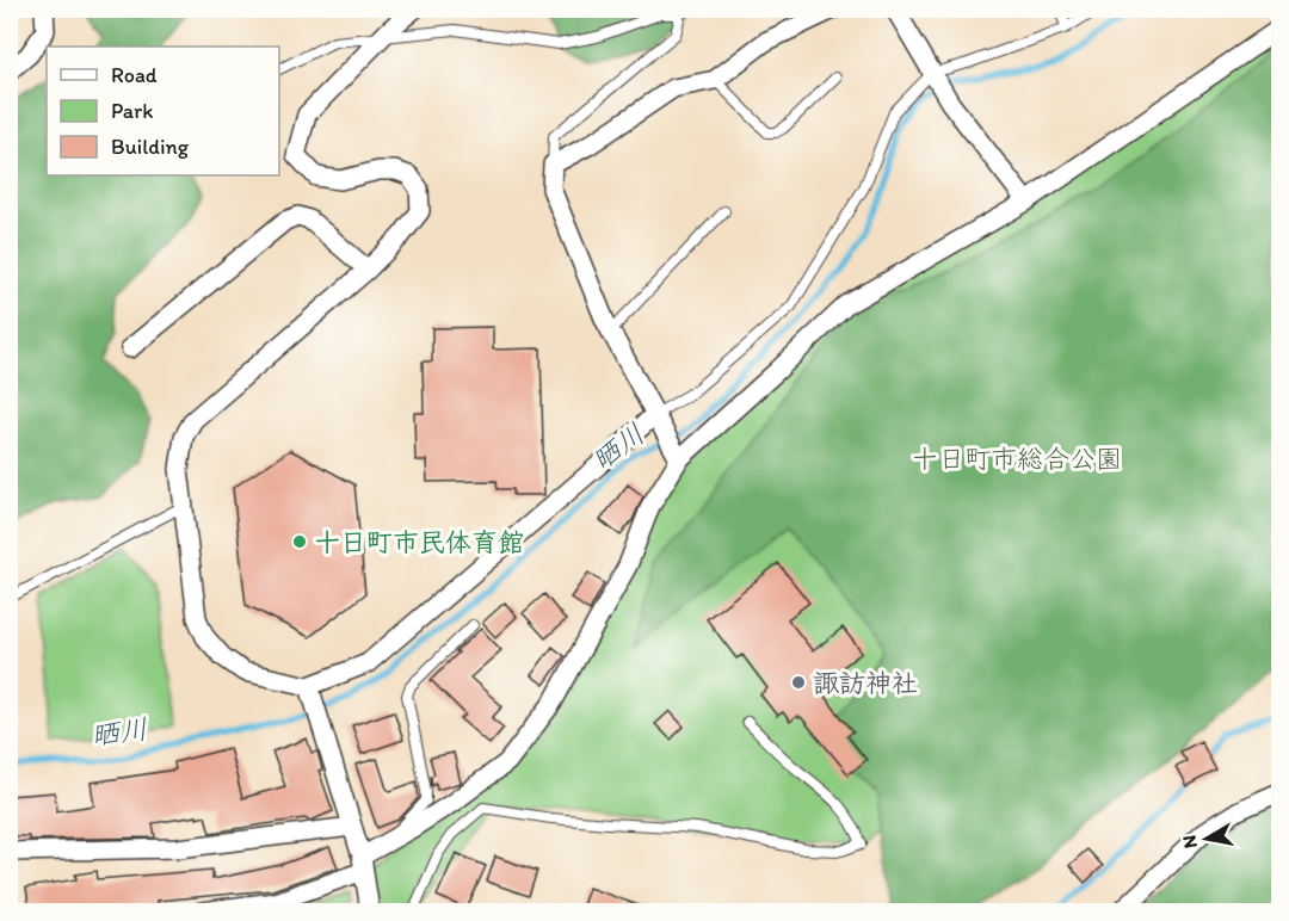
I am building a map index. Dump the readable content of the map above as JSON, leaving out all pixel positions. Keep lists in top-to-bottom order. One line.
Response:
{"water":["晒川"],"parks":["十日町市総合公園"],"places":["十日町市民体育館","諏訪神社"],"legend":["Road","Park","Building"],"north":"left"}
